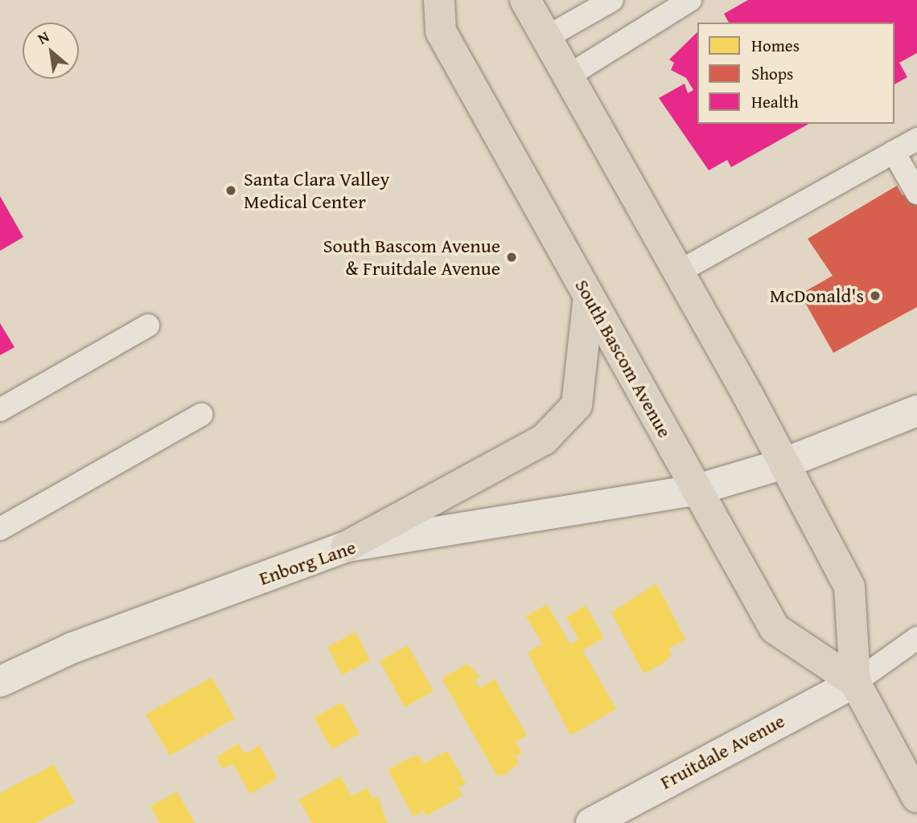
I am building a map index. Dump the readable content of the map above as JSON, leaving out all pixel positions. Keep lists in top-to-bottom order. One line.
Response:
{"streets":{"main road":["South Bascom Avenue"],"street":["Enborg Lane","Fruitdale Avenue"]},"crossings":[["South Bascom Avenue","Enborg Lane"],["South Bascom Avenue","Fruitdale Avenue"]],"places":["Santa Clara Valley Medical Center","South Bascom Avenue & Fruitdale Avenue","McDonald's"],"legend":["Homes","Shops","Health"],"north":"top left"}
